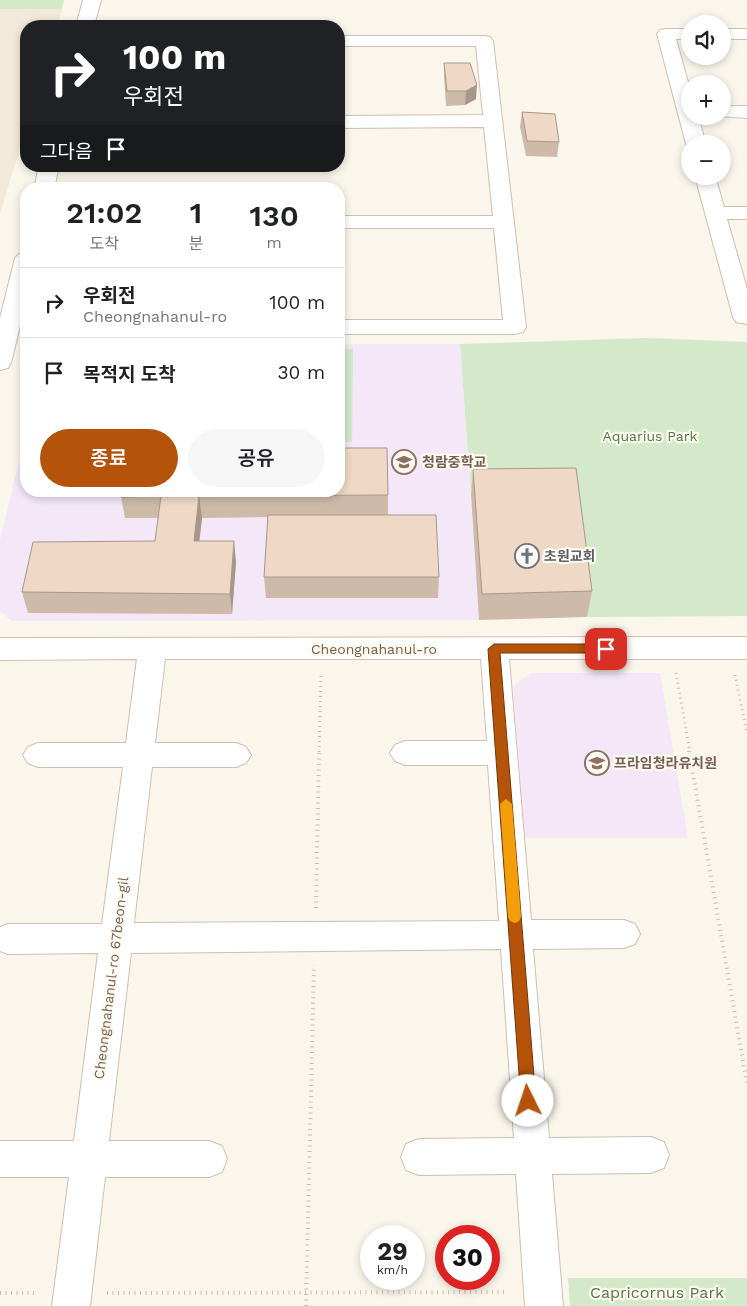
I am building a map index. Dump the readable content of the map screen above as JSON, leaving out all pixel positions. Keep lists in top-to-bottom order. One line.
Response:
{"streets":{"street":["Cheongnahanul-ro","Cheongnahanul-ro 67beon-gil"]},"crossings":[["Cheongnahanul-ro","Cheongnahanul-ro 67beon-gil"]],"parks":["Aquarius Park","Capricornus Park"],"places":{"school or university":["청람중학교","프라임청라유치원"],"church":["초원교회"]},"page":{"map_buttons":["+","−"],"turn":["100 m","우회전"],"then":"그다음","eta":["21:02","도착","1","분","130","m"],"list":[{"name":"우회전","note":"Cheongnahanul-ro","value":"100 m"},{"name":"목적지 도착","value":"30 m"}],"buttons":["종료","공유"],"speed":"29 km/h","limit":"30"}}
